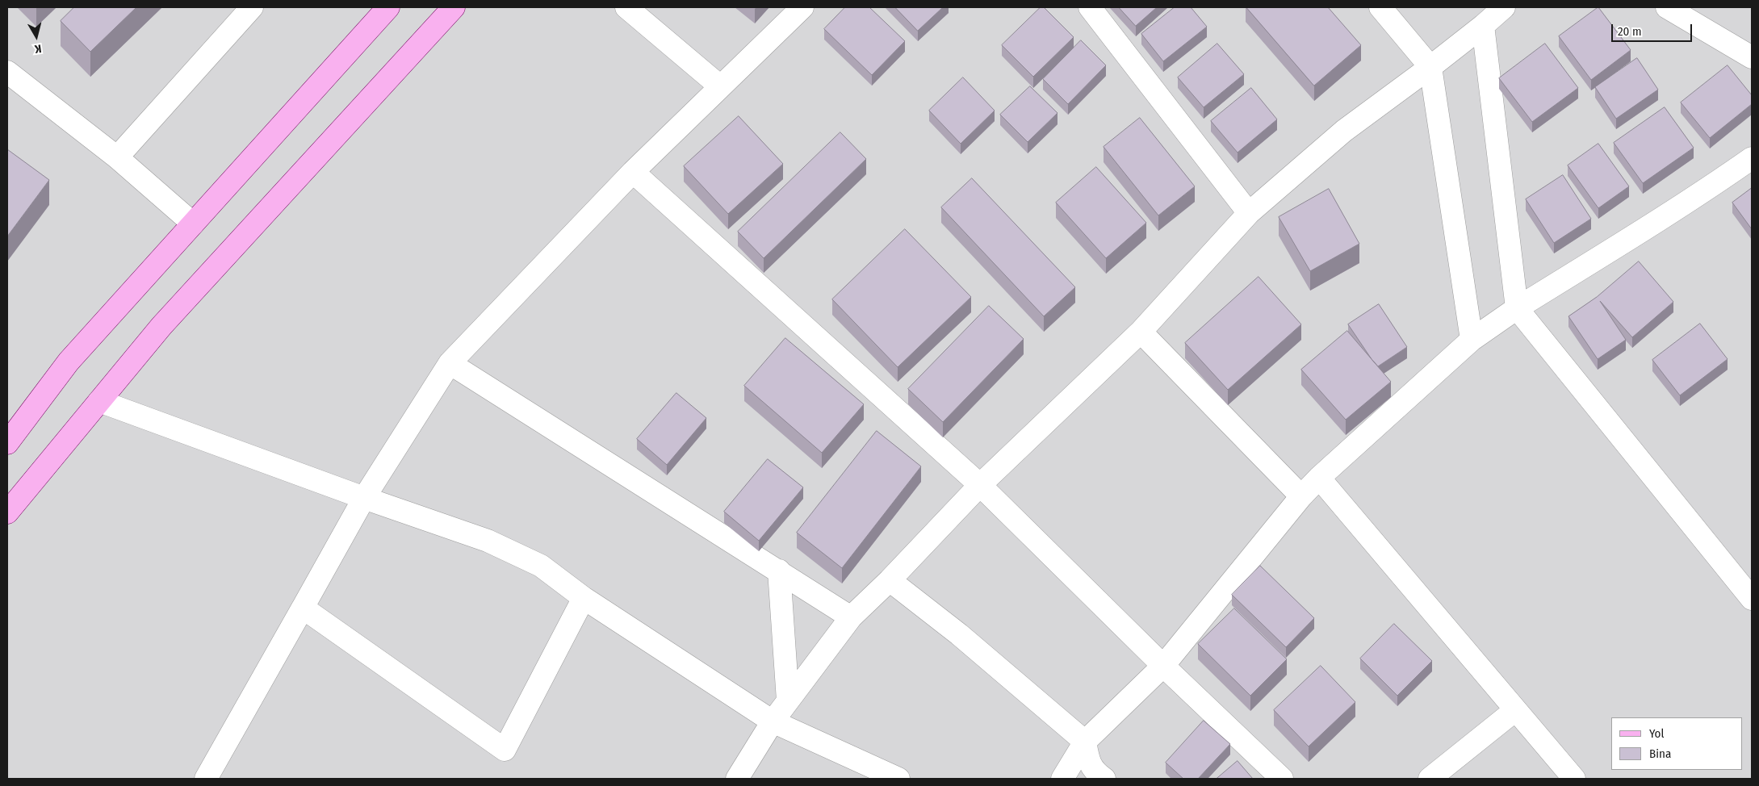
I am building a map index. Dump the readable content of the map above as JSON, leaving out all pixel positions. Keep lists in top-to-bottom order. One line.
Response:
{"legend":["Yol","Bina"],"scale_bar":"20 m","north":"bottom"}
